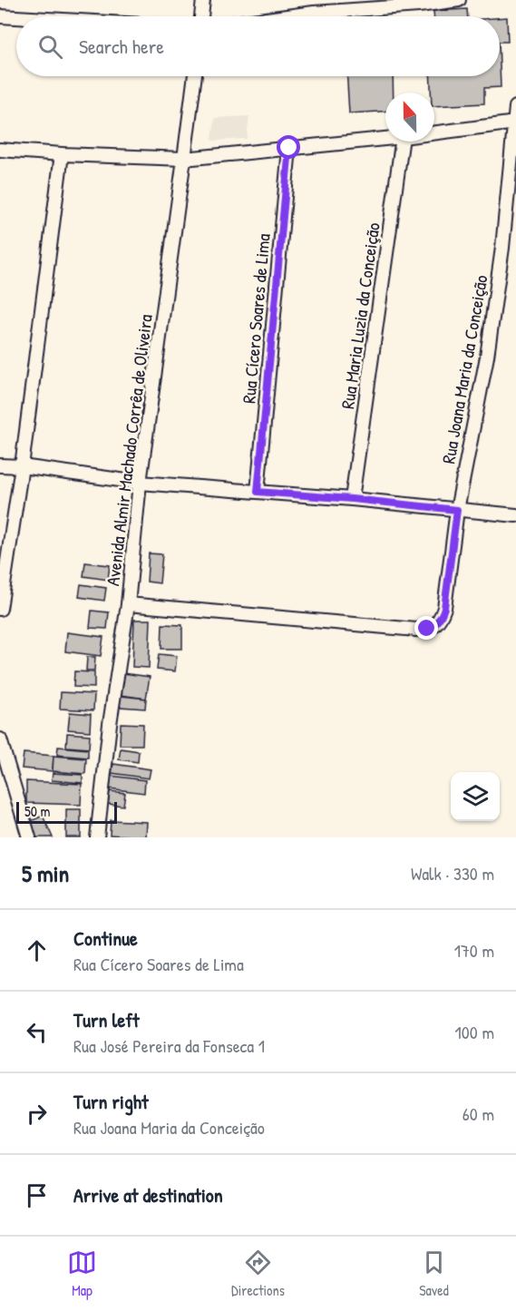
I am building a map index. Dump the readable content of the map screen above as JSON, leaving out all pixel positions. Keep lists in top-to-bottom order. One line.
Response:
{"streets":{"street":["Rua Maria Luzia da Conceição","Rua Cícero Soares de Lima","Rua Joana Maria da Conceição","Avenida Almir Machado Corrêa de Oliveira"]},"crossings":[["Rua Joana Maria da Conceição","Avenida Almir Machado Corrêa de Oliveira"]],"scale_bar":"50 m","north":"top","page":{"search":"Search here","scale":"50 m","heading":["5 min","Walk · 330 m"],"list":[["Continue","Rua Cícero Soares de Lima","170 m"],["Turn left","Rua José Pereira da Fonseca 1","100 m"],["Turn right","Rua Joana Maria da Conceição","60 m"],"Arrive at destination"],"nav":["Map","Directions","Saved"]}}
